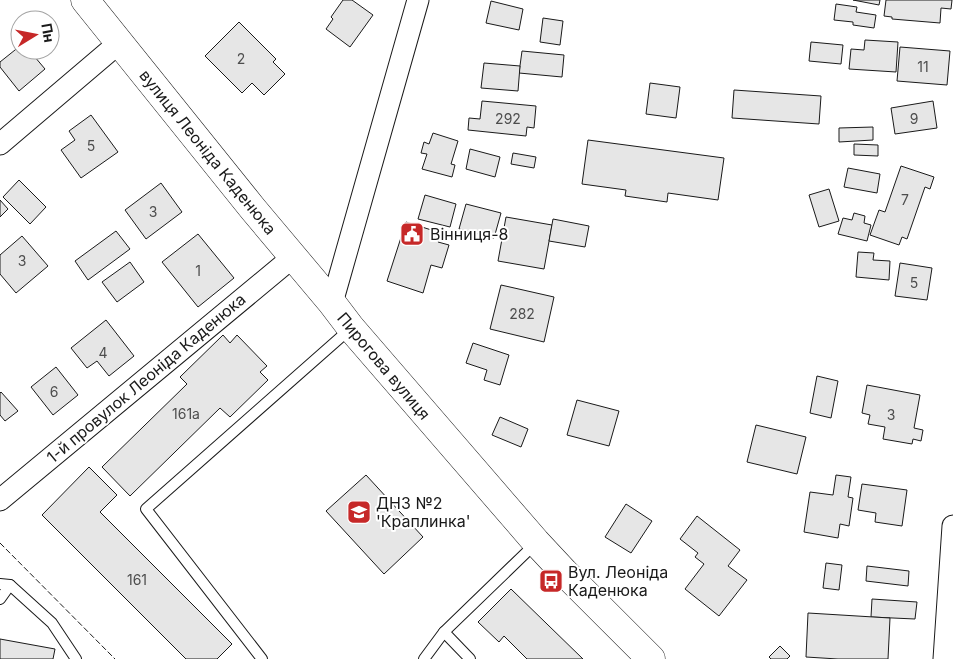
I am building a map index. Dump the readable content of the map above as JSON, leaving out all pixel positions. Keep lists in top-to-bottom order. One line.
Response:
{"streets":{"street":["вулиця Леоніда Каденюка","Пирогова вулиця","1-й провулок Леоніда Каденюка"]},"crossings":[["вулиця Леоніда Каденюка","Пирогова вулиця"],["вулиця Леоніда Каденюка","1-й провулок Леоніда Каденюка"]],"places":{"public building":["Вінниця-8"],"school or university":["ДНЗ №2 'Краплинка'"],"bus stop":["Вул. Леоніда Каденюка"]},"house_numbers":["2","11","292","9","5","7","3","3","1","5","282","4","6","161а","3","161"],"north":"right"}
